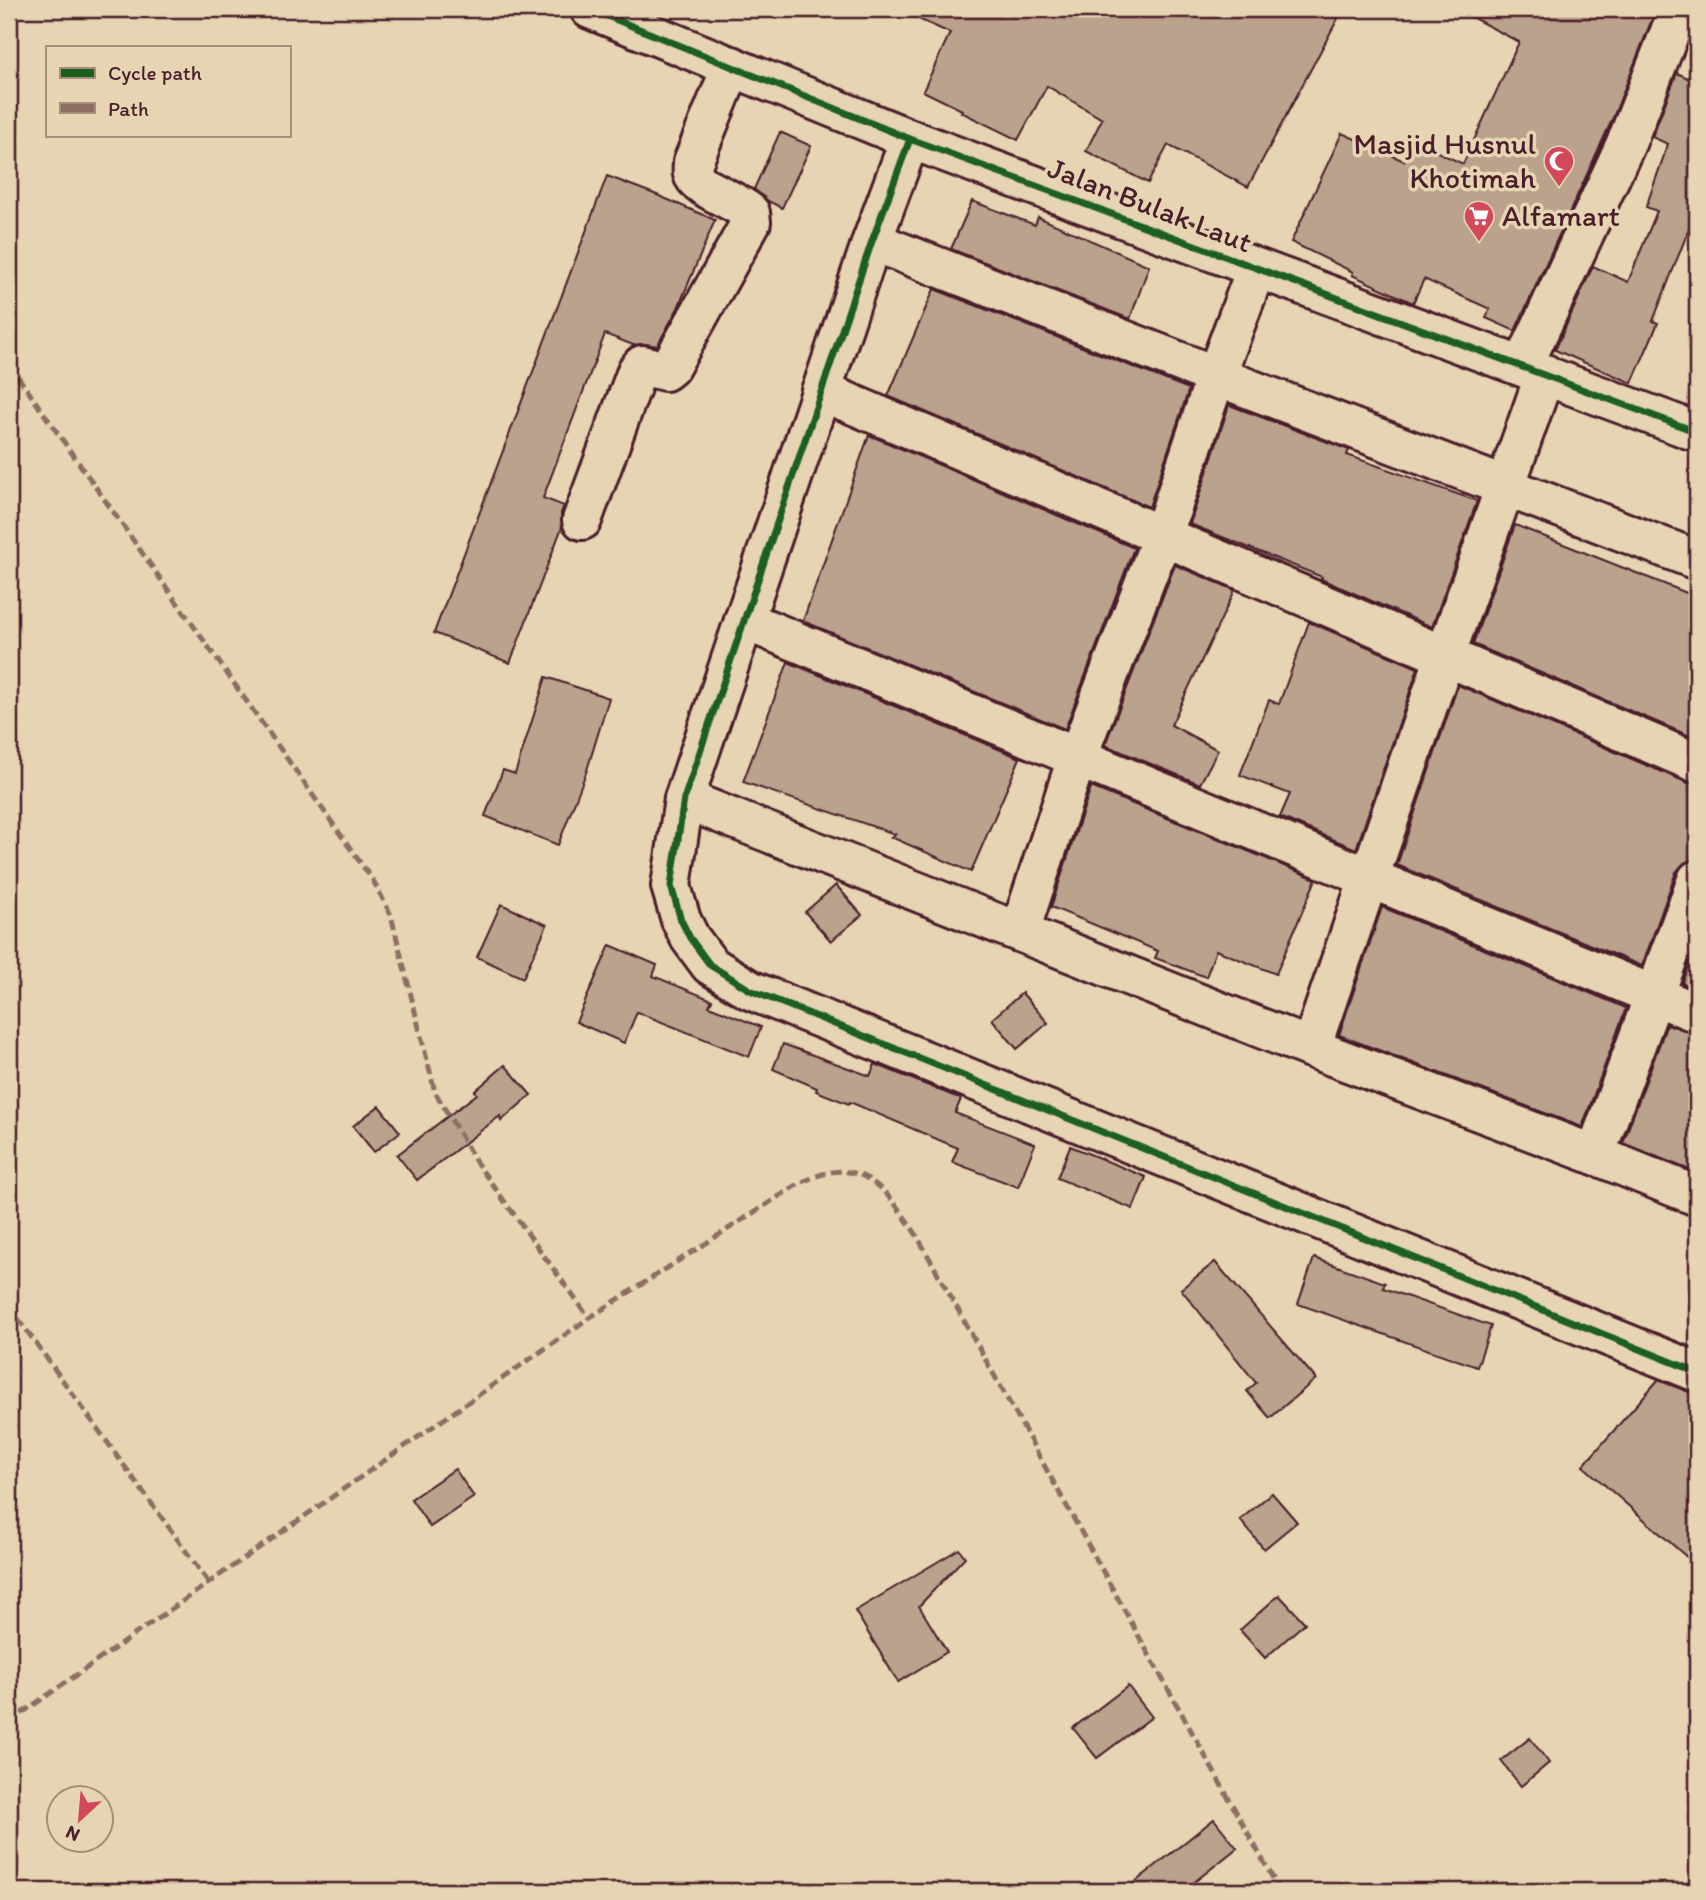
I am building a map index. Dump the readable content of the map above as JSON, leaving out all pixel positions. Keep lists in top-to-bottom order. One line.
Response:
{"streets":{"street":["Jalan Bulak Laut"]},"places":{"mosque":["Masjid Husnul Khotimah"],"supermarket":["Alfamart"]},"legend":["Cycle path","Path"],"north":"bottom left"}
